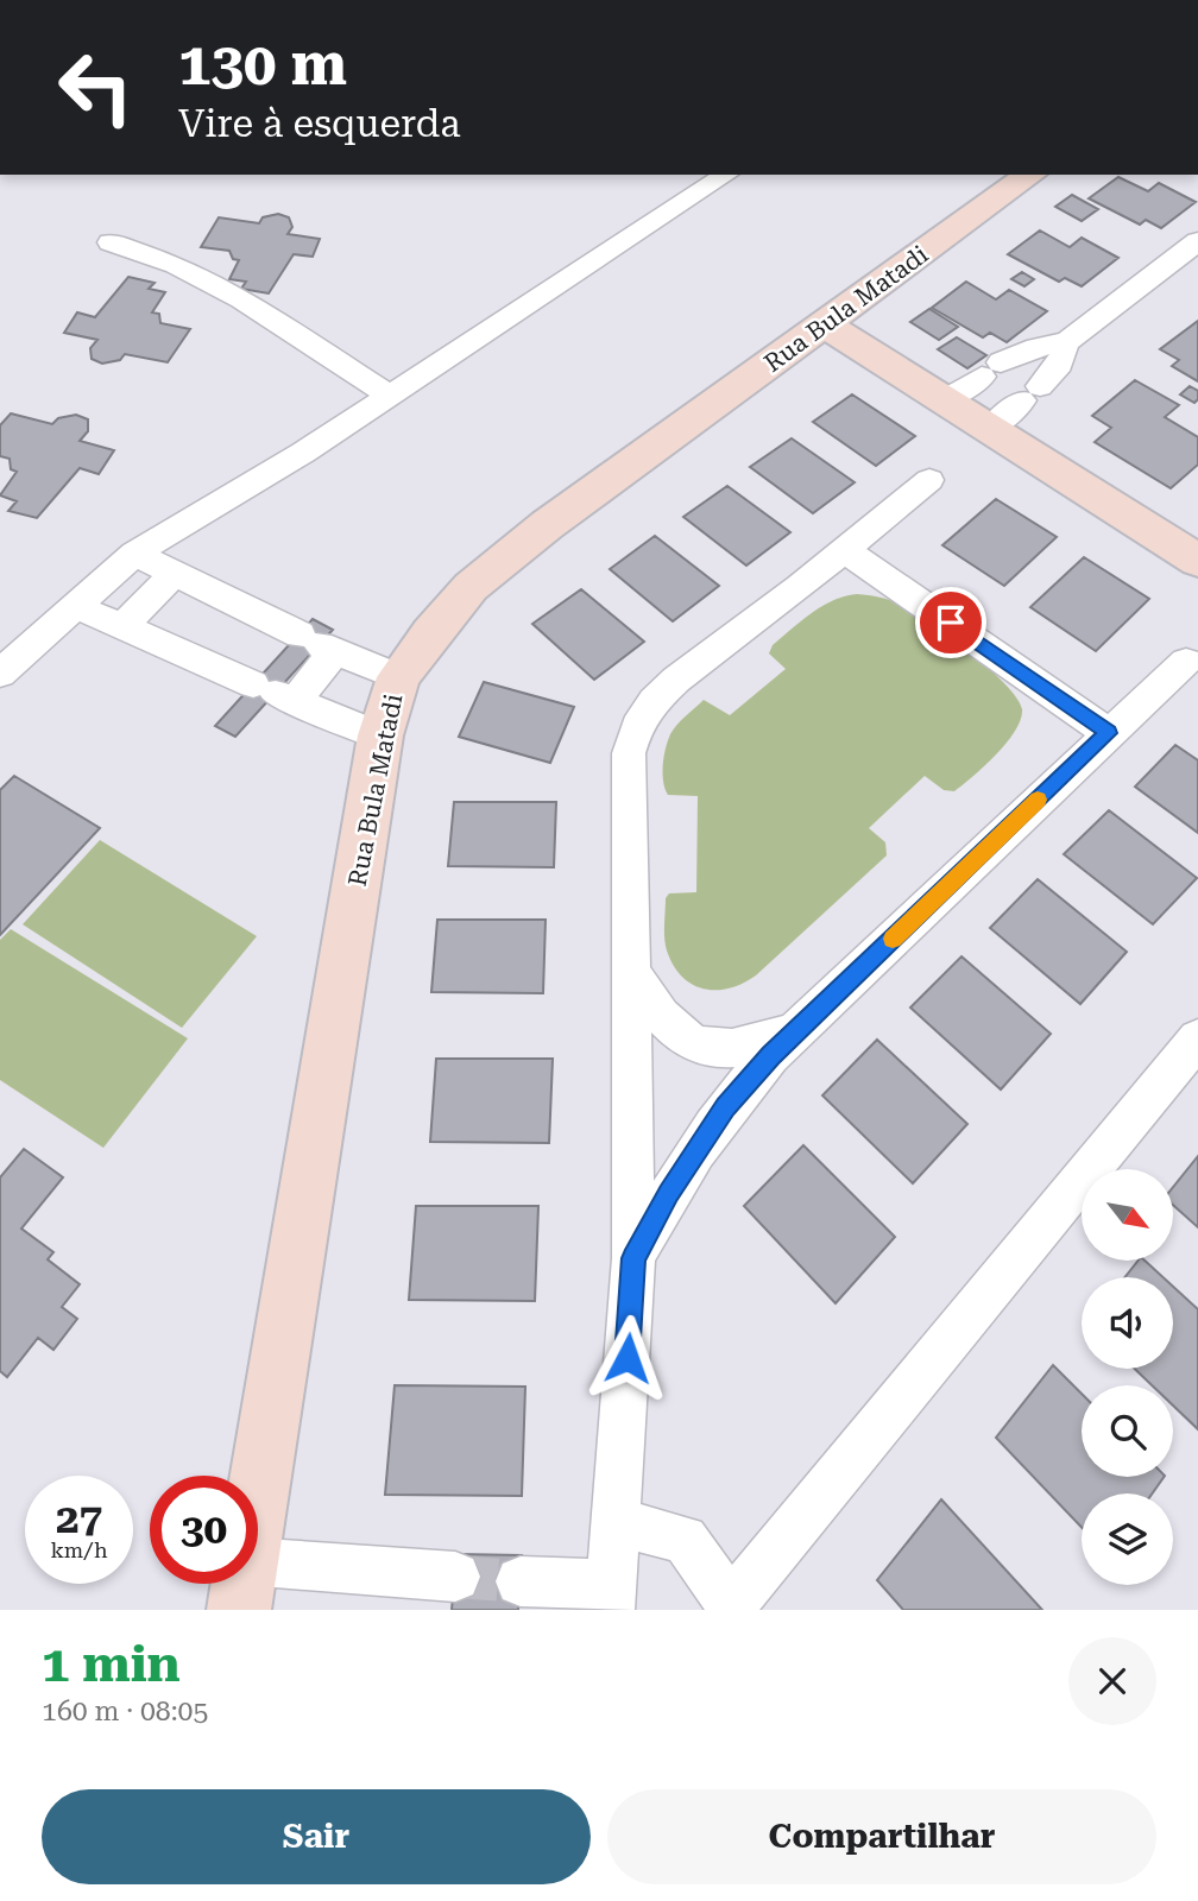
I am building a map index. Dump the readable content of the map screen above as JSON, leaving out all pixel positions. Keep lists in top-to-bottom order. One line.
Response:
{"streets":{"street":["Rua Bula Matadi"]},"north":"bottom right","page":{"turn":["130 m","Vire à esquerda"],"speed":"27 km/h","limit":"30","heading":["1 min","160 m · 08:05"],"buttons":["Sair","Compartilhar"]}}
